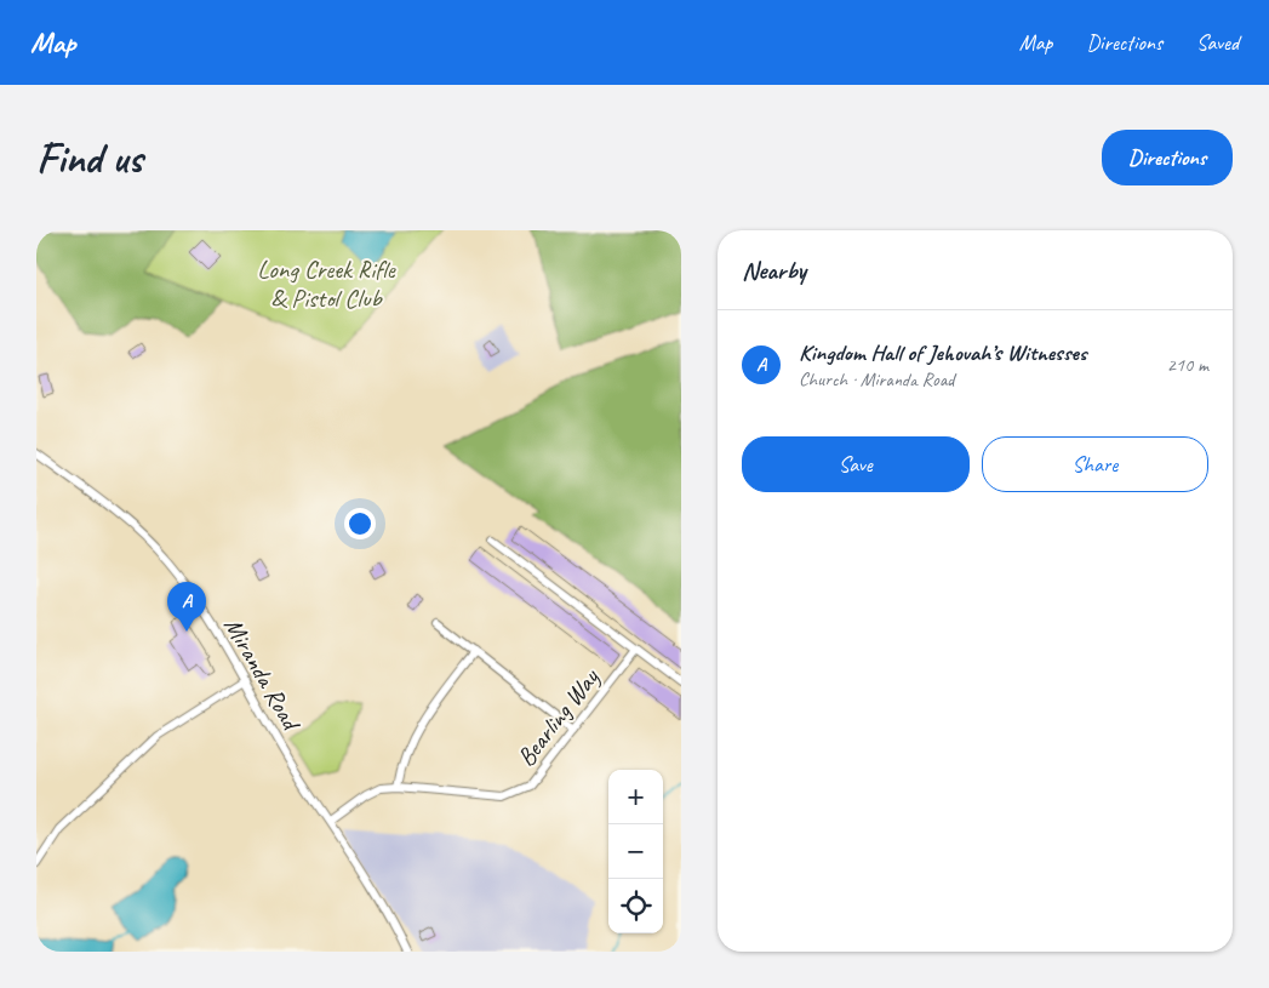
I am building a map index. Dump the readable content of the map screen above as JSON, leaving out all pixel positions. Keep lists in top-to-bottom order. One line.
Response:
{"streets":{"street":["Miranda Road","Bearling Way"]},"crossings":[["Miranda Road","Bearling Way"]],"parks":["Long Creek Rifle & Pistol Club"],"page":{"header":"Map","nav":["Map","Directions","Saved"],"buttons":["Directions",["Save","Share"]],"title":"Find us","heading":"Nearby","list":[{"mark":"A","name":"Kingdom Hall of Jehovah’s Witnesses","note":"Church · Miranda Road","value":"210 m"}],"pins":"A","map_buttons":["+","−"]}}
